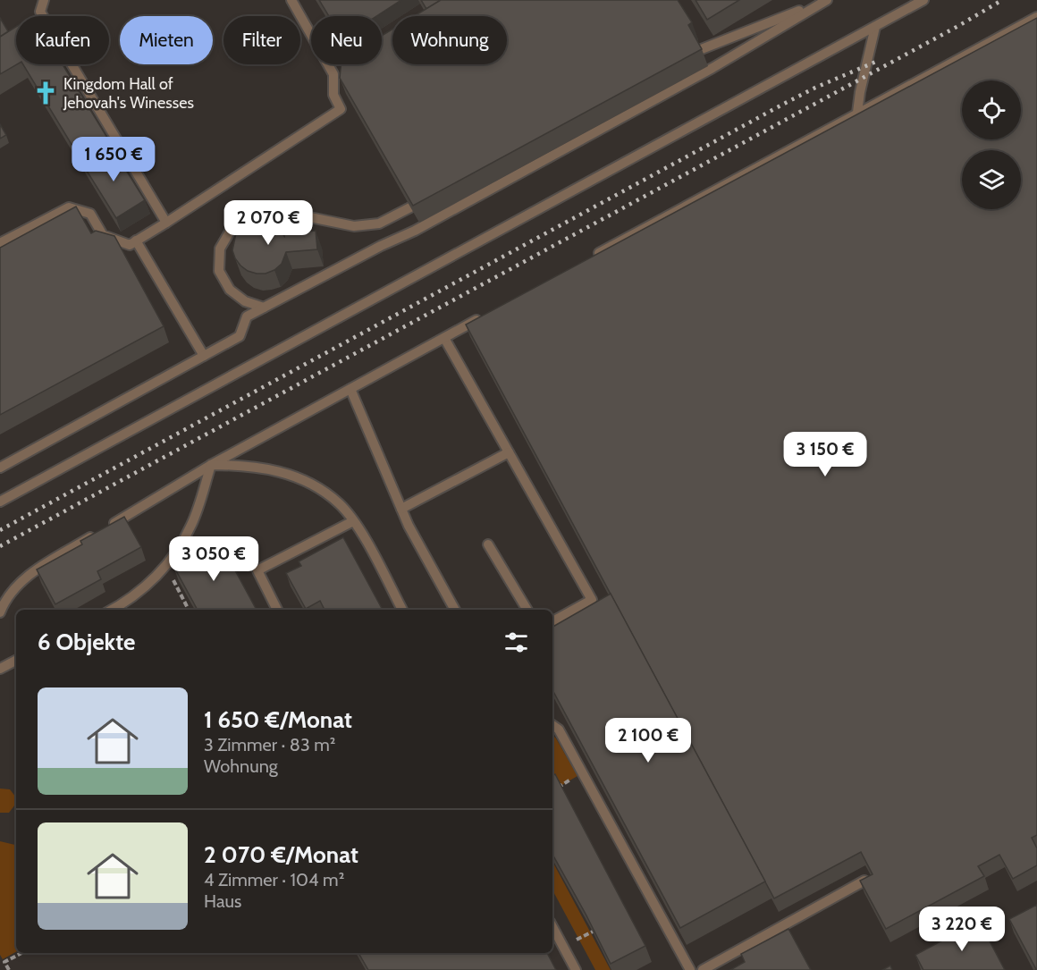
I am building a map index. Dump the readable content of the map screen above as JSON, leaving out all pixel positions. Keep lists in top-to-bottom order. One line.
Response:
{"places":{"church":["Kingdom Hall of Jehovah's Winesses"]},"page":{"chip":["Kaufen","Mieten","Filter","Neu","Wohnung"],"price":["1 650 €","2 070 €","3 150 €","3 050 €","2 100 €","3 220 €"],"heading":"6 Objekte","list":[{"name":"1 650 €/Monat","note":"3 Zimmer · 83 m² · Wohnung"},{"name":"2 070 €/Monat","note":"4 Zimmer · 104 m² · Haus"}]}}
